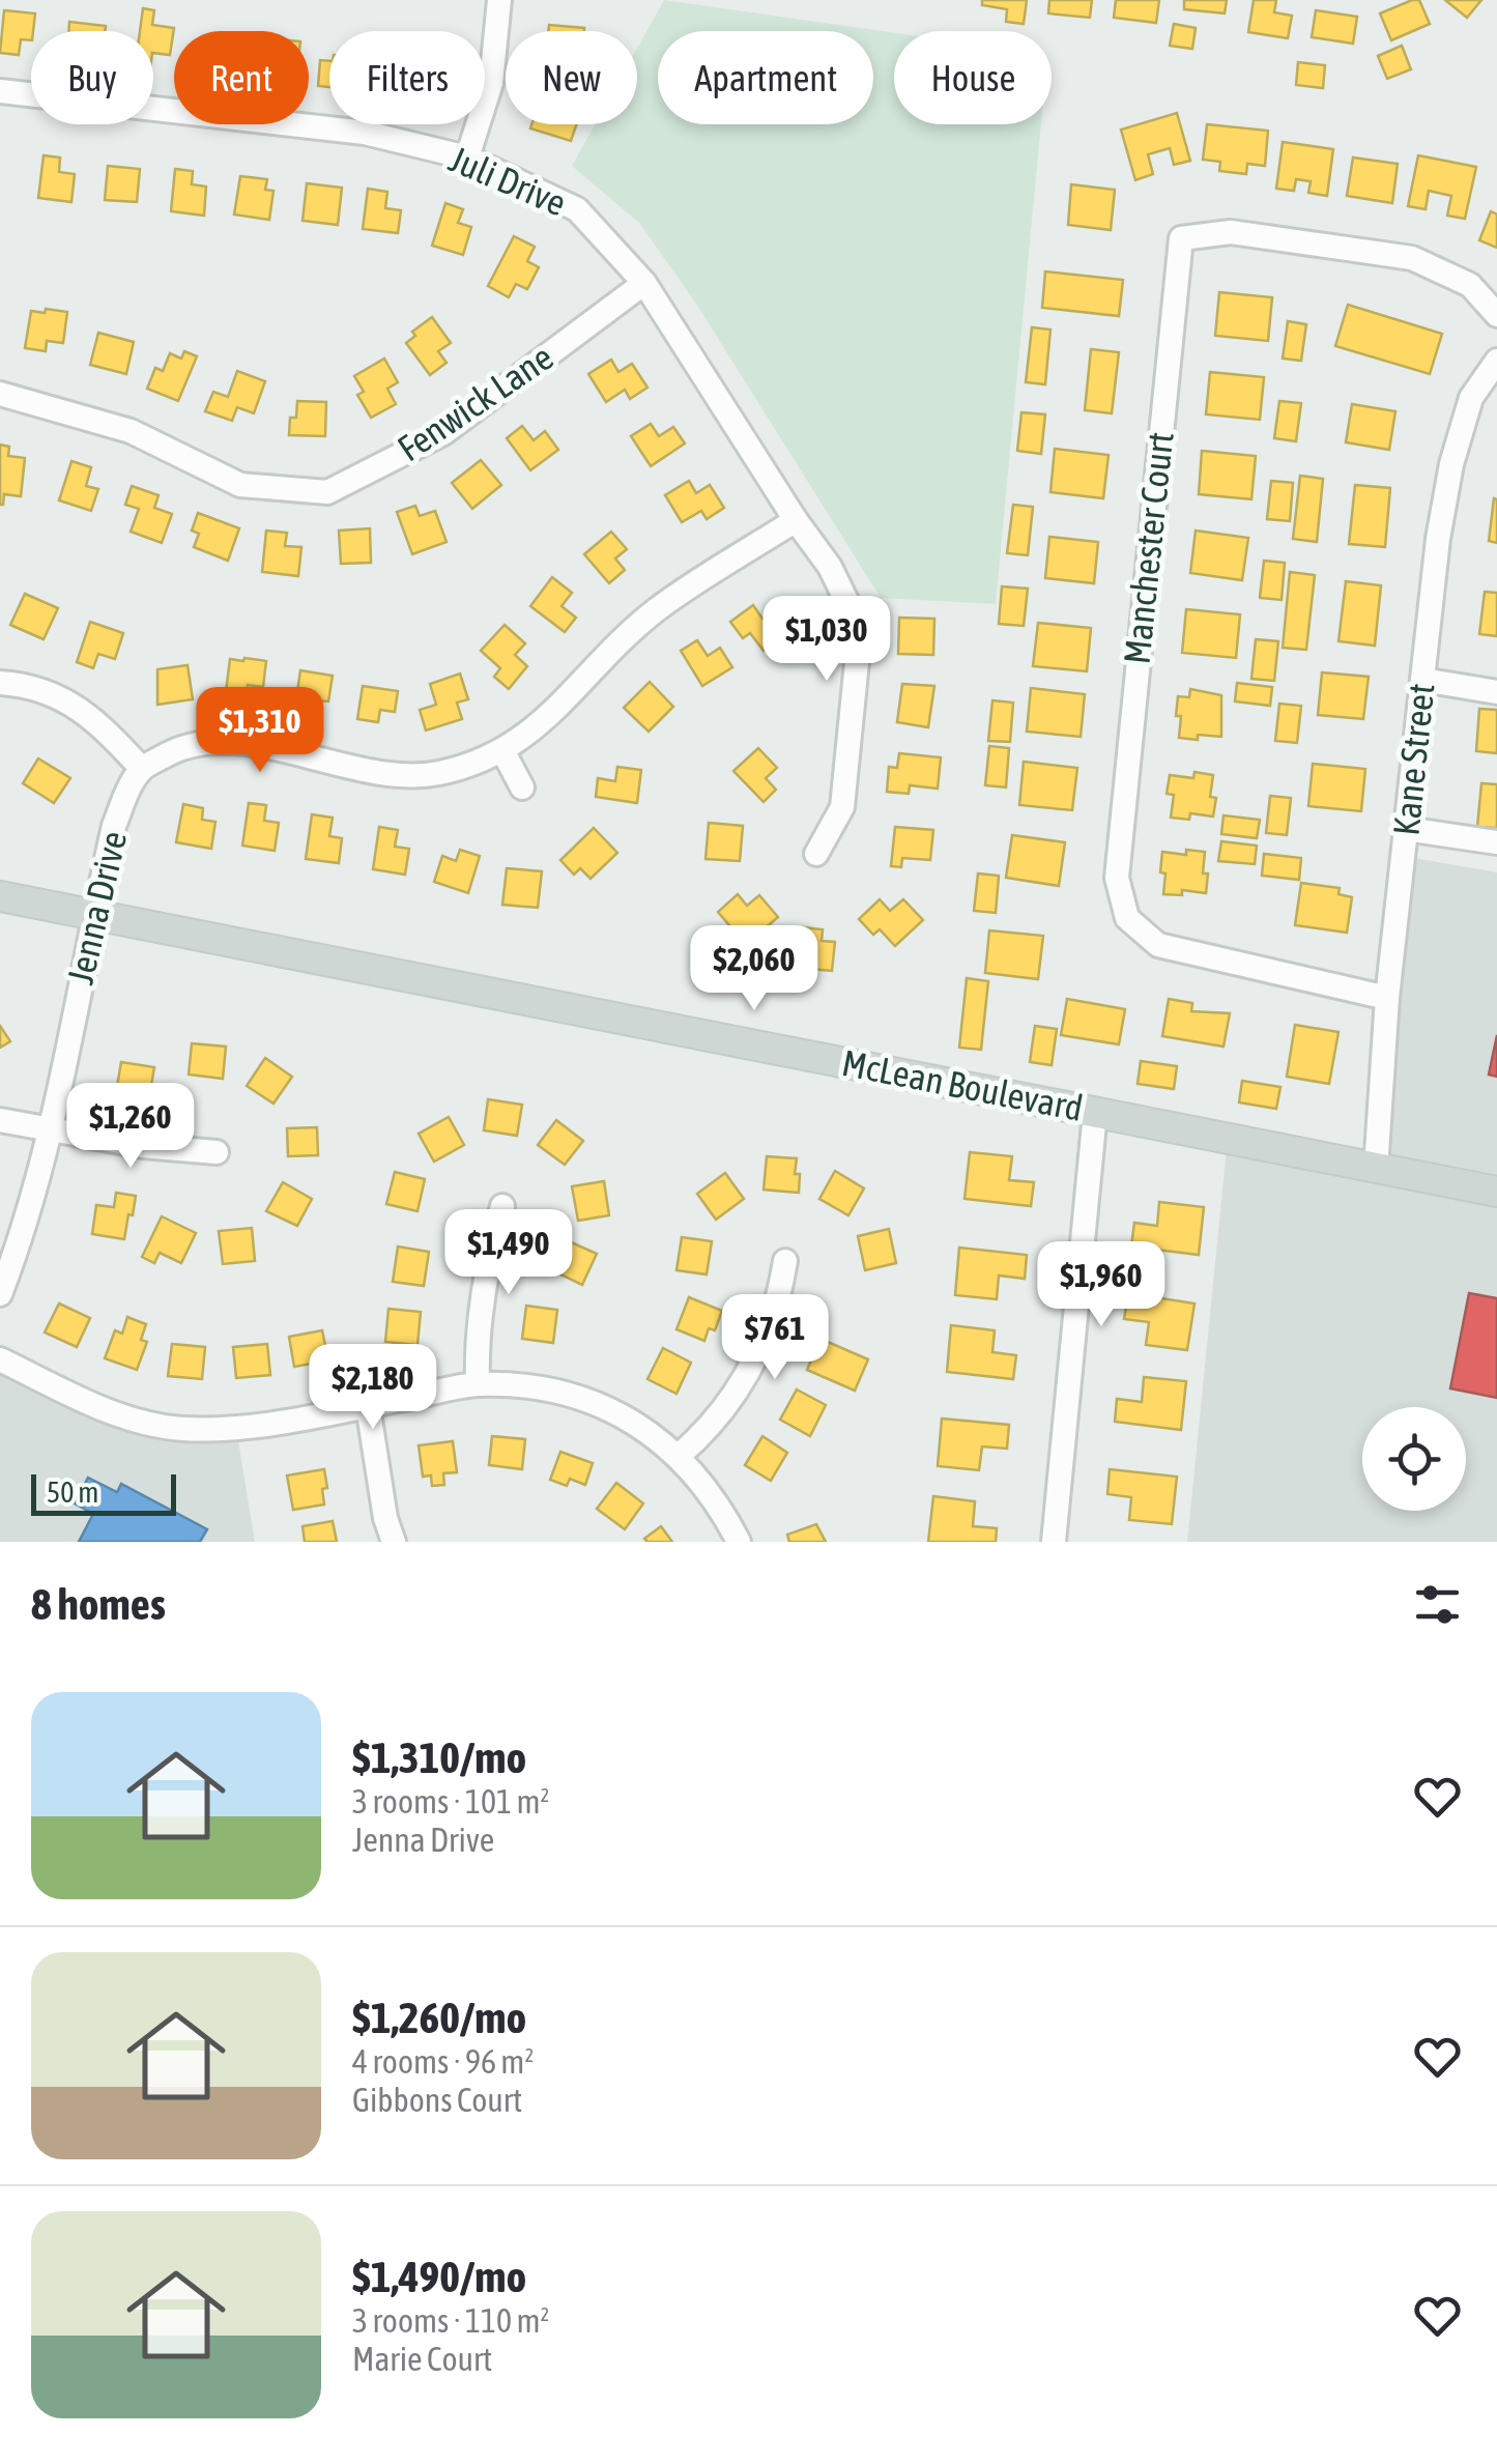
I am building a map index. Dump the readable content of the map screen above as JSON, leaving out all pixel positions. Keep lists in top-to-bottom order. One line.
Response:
{"streets":{"main road":["McLean Boulevard"],"street":["Juli Drive","Fenwick Lane","Manchester Court","Kane Street","Jenna Drive"]},"crossings":[["Juli Drive","Fenwick Lane"],["Manchester Court","Kane Street"],["Kane Street","McLean Boulevard"],["Jenna Drive","McLean Boulevard"]],"scale_bar":"50 m","page":{"chip":["Buy","Rent","Filters","New","Apartment","House"],"price":["$1,030","$1,310","$2,060","$1,260","$1,490","$1,960","$761","$2,180"],"scale":"50 m","heading":"8 homes","list":[{"name":"$1,310/mo","note":"3 rooms · 101 m² · Jenna Drive"},{"name":"$1,260/mo","note":"4 rooms · 96 m² · Gibbons Court"},{"name":"$1,490/mo","note":"3 rooms · 110 m² · Marie Court"}]}}
